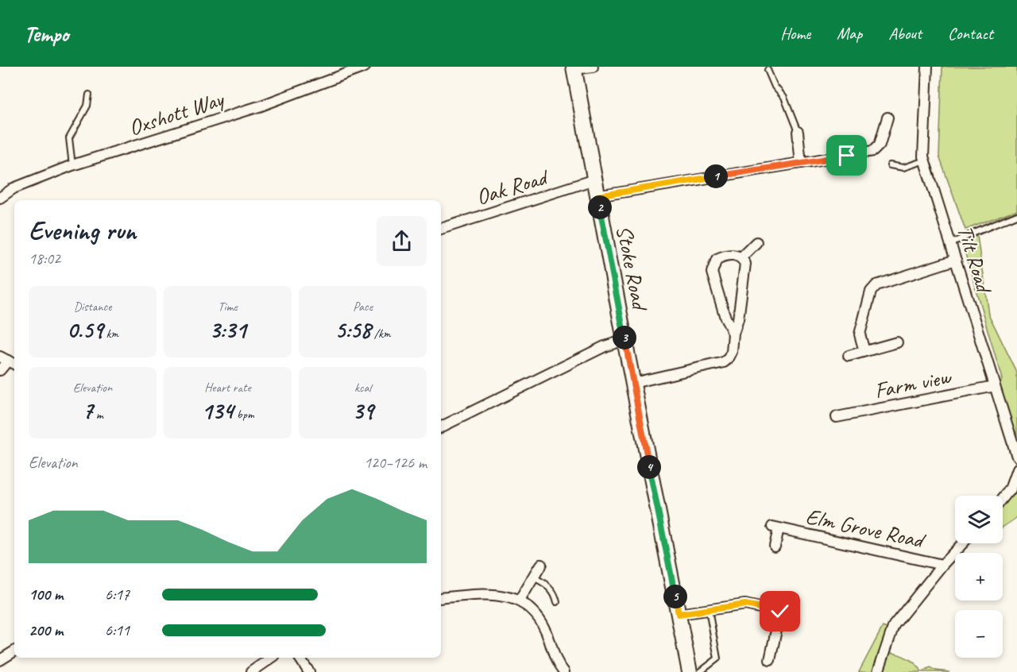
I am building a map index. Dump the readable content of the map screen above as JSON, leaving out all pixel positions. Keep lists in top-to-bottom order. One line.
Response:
{"streets":{"main road":["Stoke Road"],"street":["Oxshott Way","Oak Road","Tilt Road","Farm view","Elm Grove Road"]},"crossings":[["Oak Road","Stoke Road"],["Tilt Road","Farm view"]],"page":{"header":"Tempo","nav":["Home","Map","About","Contact"],"pins":["1","2","3","4","5"],"heading":["Evening run","18:02"],"stats":[["Distance","0.59 km"],["Time","3:31"],["Pace","5:58 /km"],["Elevation","7 m"],["Heart rate","134 bpm"],["kcal","39"]],"chart":["Elevation","120–126 m"],"map_buttons":["+","−"],"list":[{"name":"100 m","note":"6:17"},{"name":"200 m","note":"6:11"}]}}
